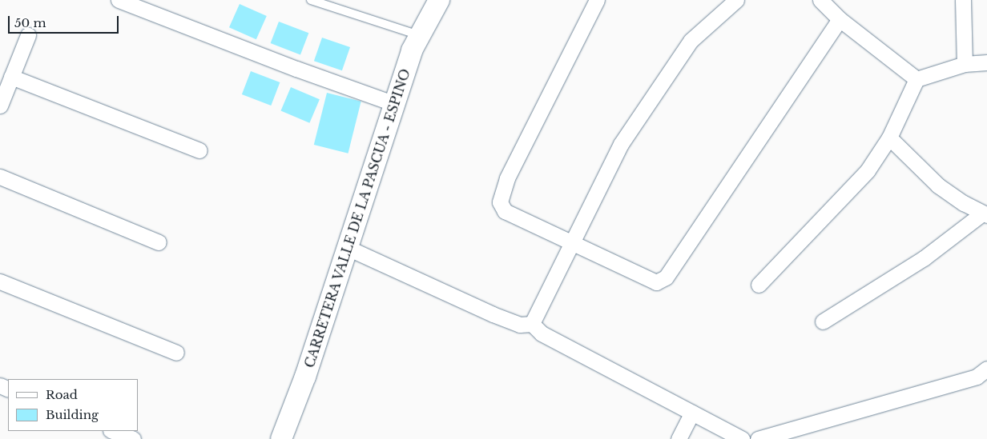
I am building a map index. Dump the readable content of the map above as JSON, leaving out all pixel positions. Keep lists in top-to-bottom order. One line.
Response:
{"streets":{"main road":["CARRETERA VALLE DE LA PASCUA - ESPINO"]},"legend":["Road","Building"],"scale_bar":"50 m"}
